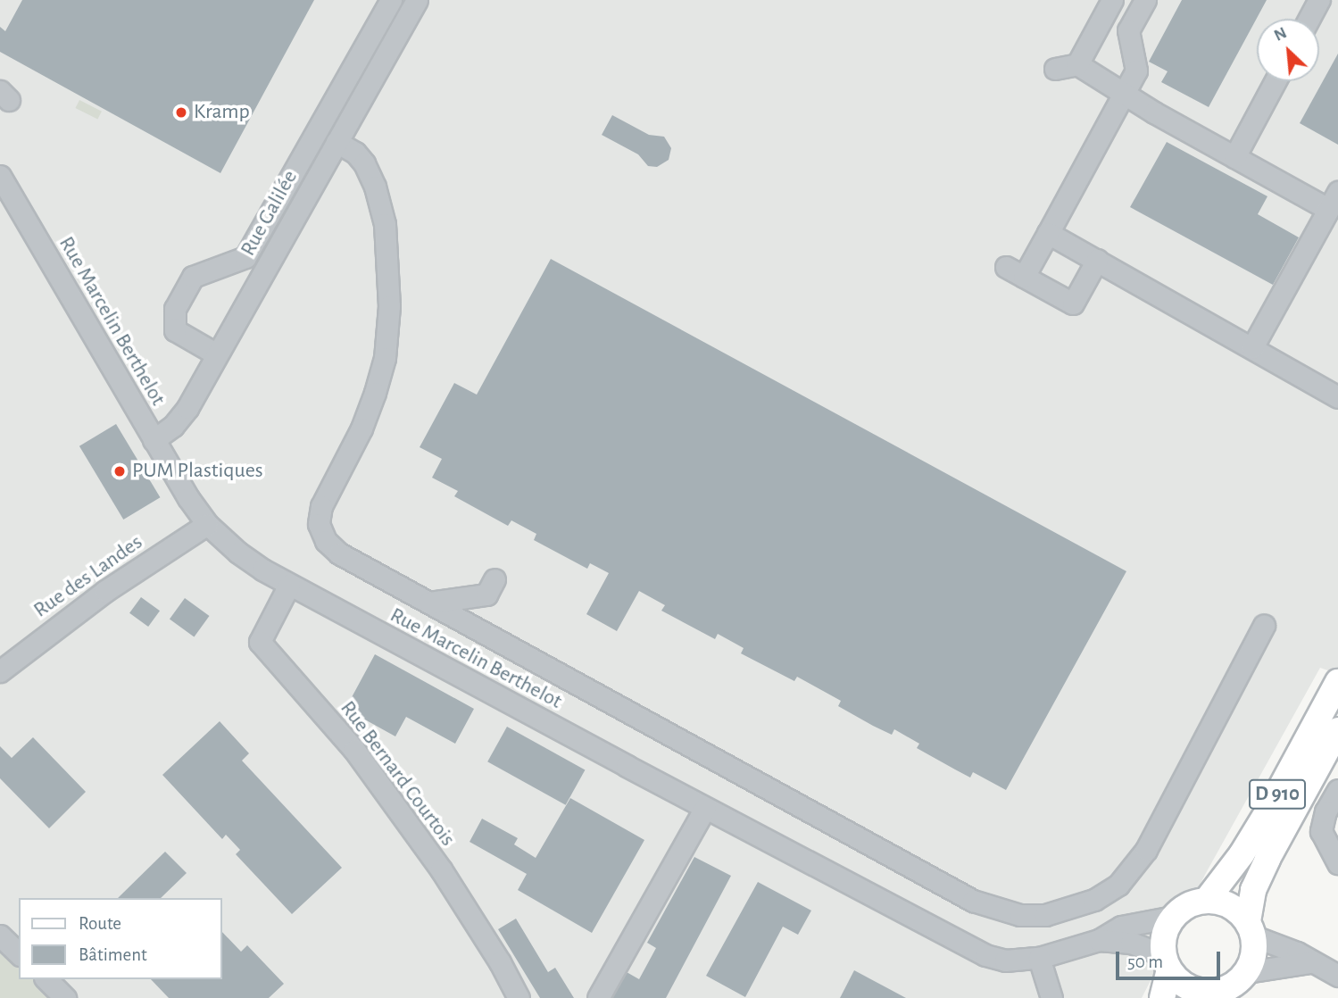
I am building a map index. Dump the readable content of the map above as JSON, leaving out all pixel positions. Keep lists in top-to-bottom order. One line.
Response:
{"streets":{"main road":["D 910"],"street":["Rue Galilée","Rue Marcelin Berthelot","Rue des Landes","Rue Bernard Courtois"]},"crossings":[["Rue Galilée","Rue Marcelin Berthelot"],["Rue Marcelin Berthelot","Rue des Landes"],["Rue Marcelin Berthelot","Rue Bernard Courtois"],["Rue Marcelin Berthelot","D 910"]],"places":["Kramp","PUM Plastiques"],"legend":["Route","Bâtiment"],"scale_bar":"50 m","north":"top left"}
